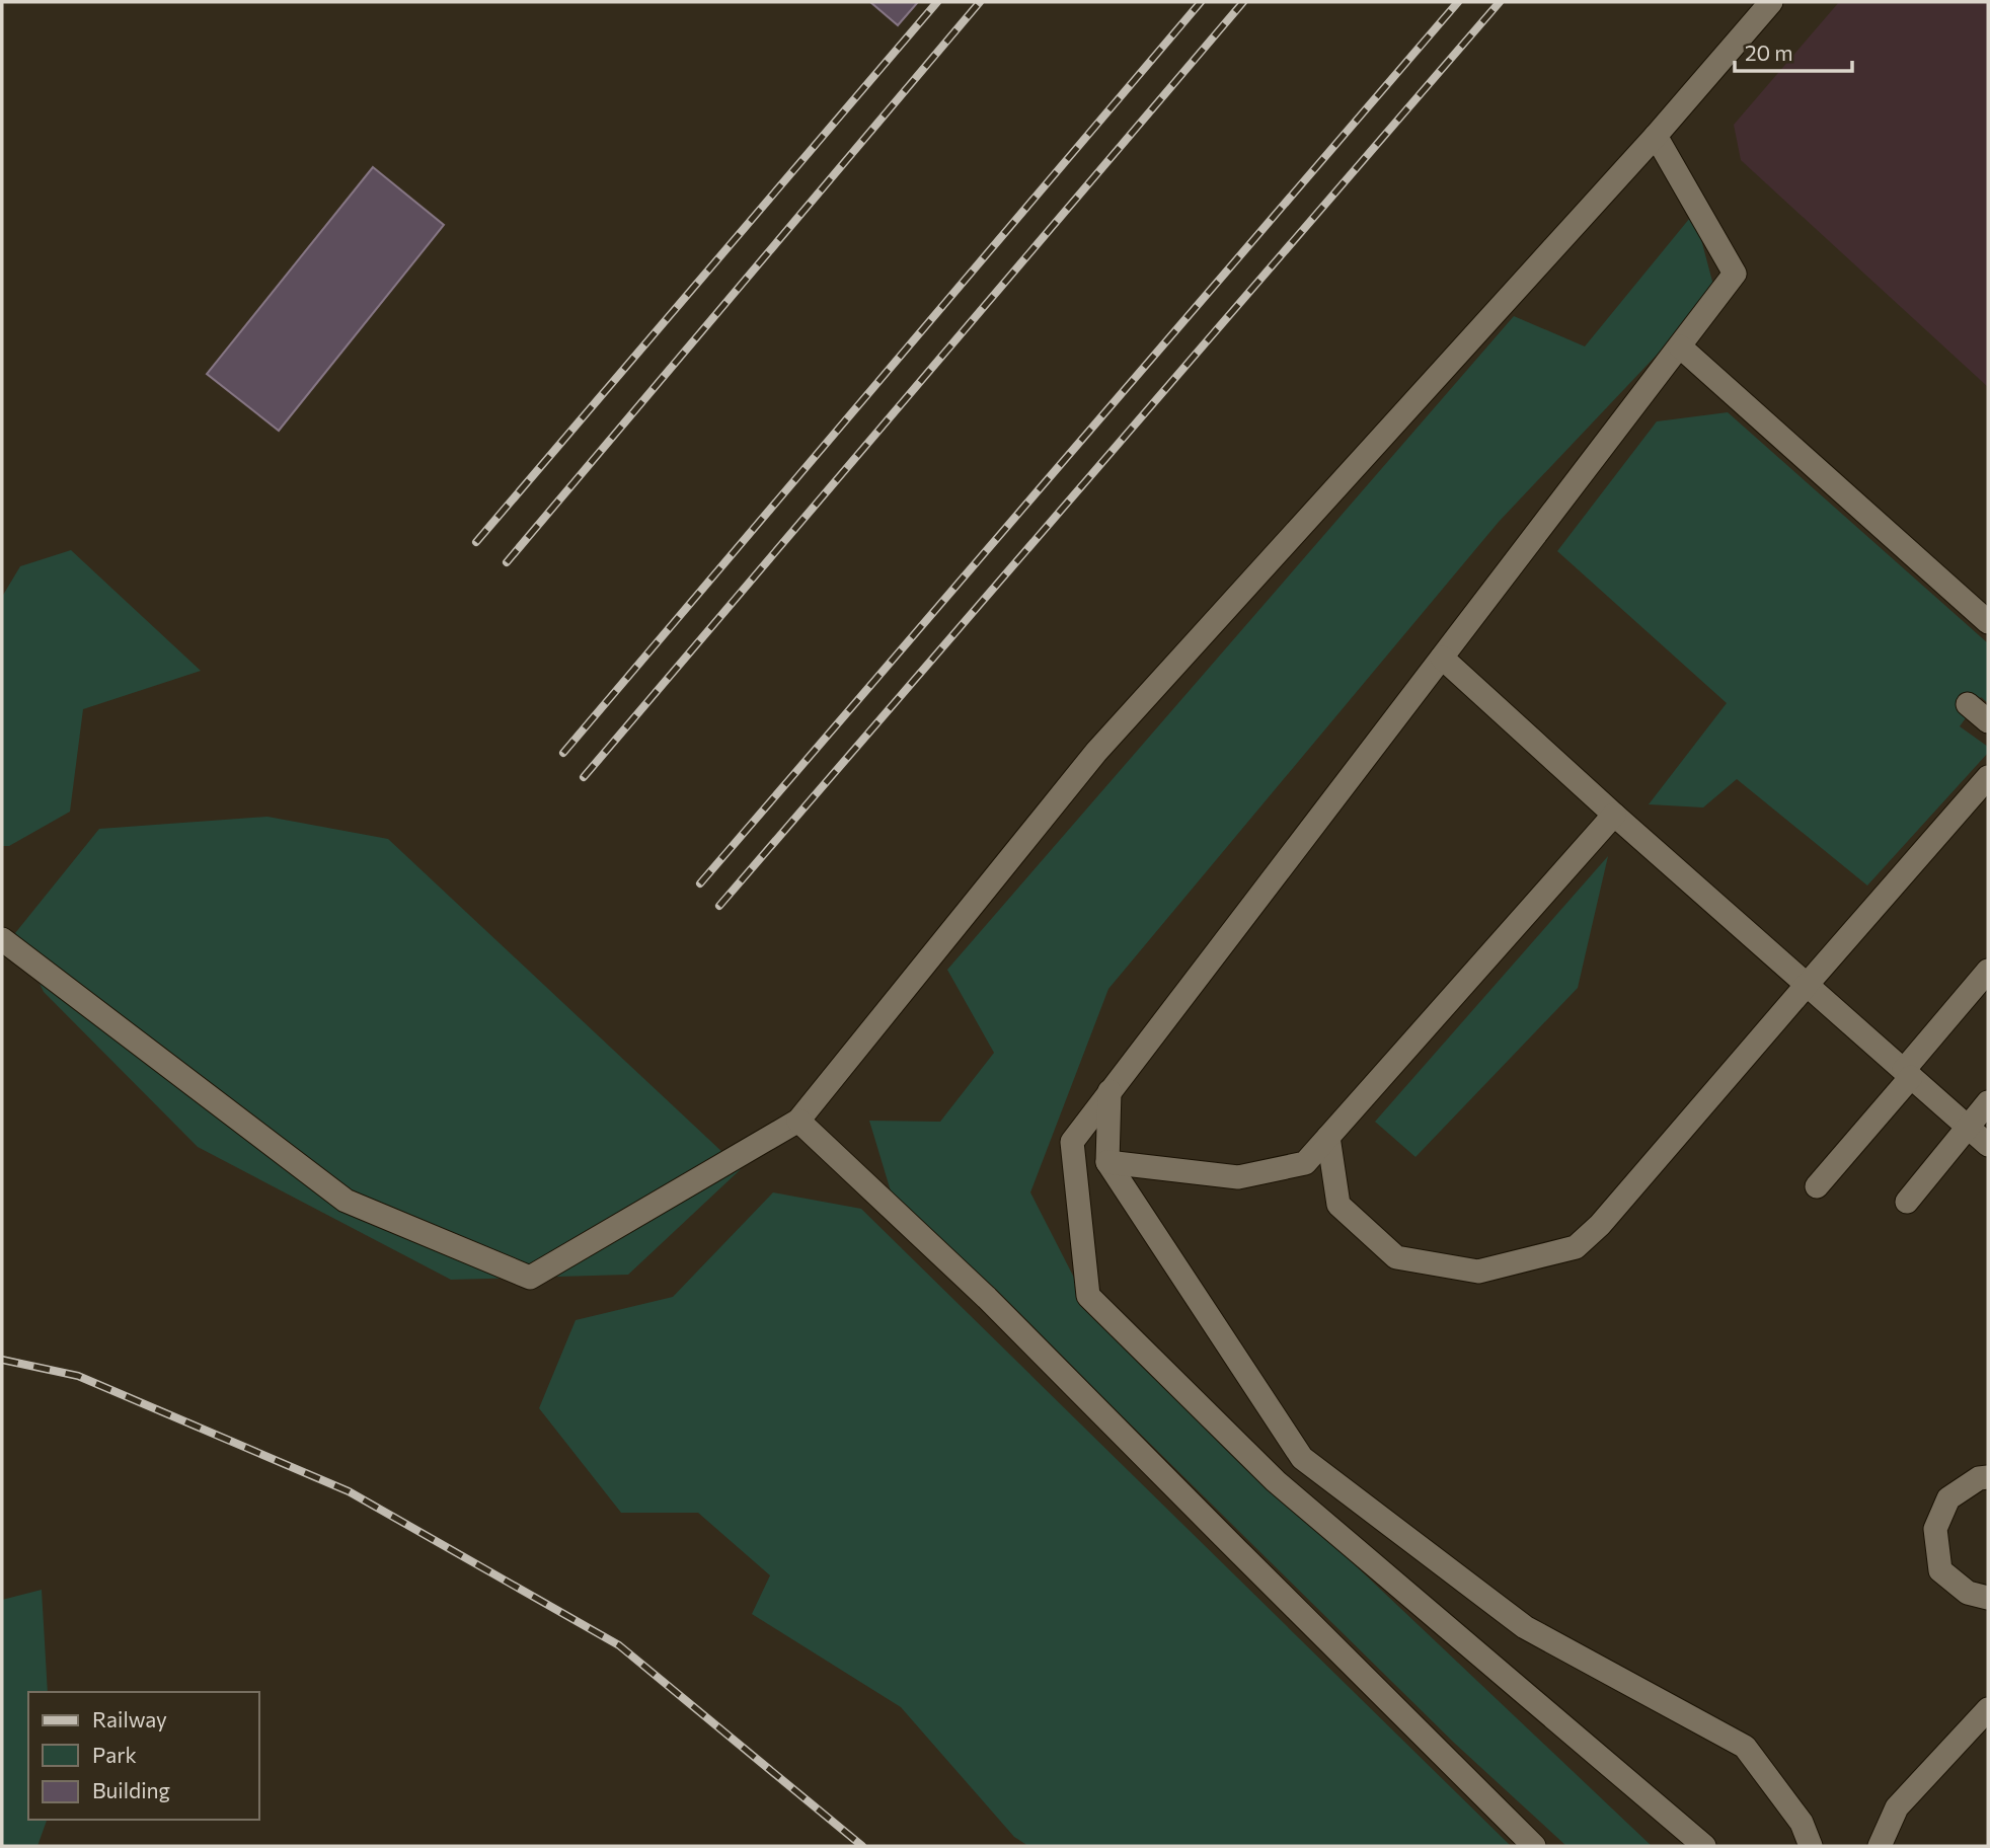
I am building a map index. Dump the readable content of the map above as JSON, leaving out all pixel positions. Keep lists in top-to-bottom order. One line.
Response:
{"legend":["Railway","Park","Building"],"scale_bar":"20 m"}
